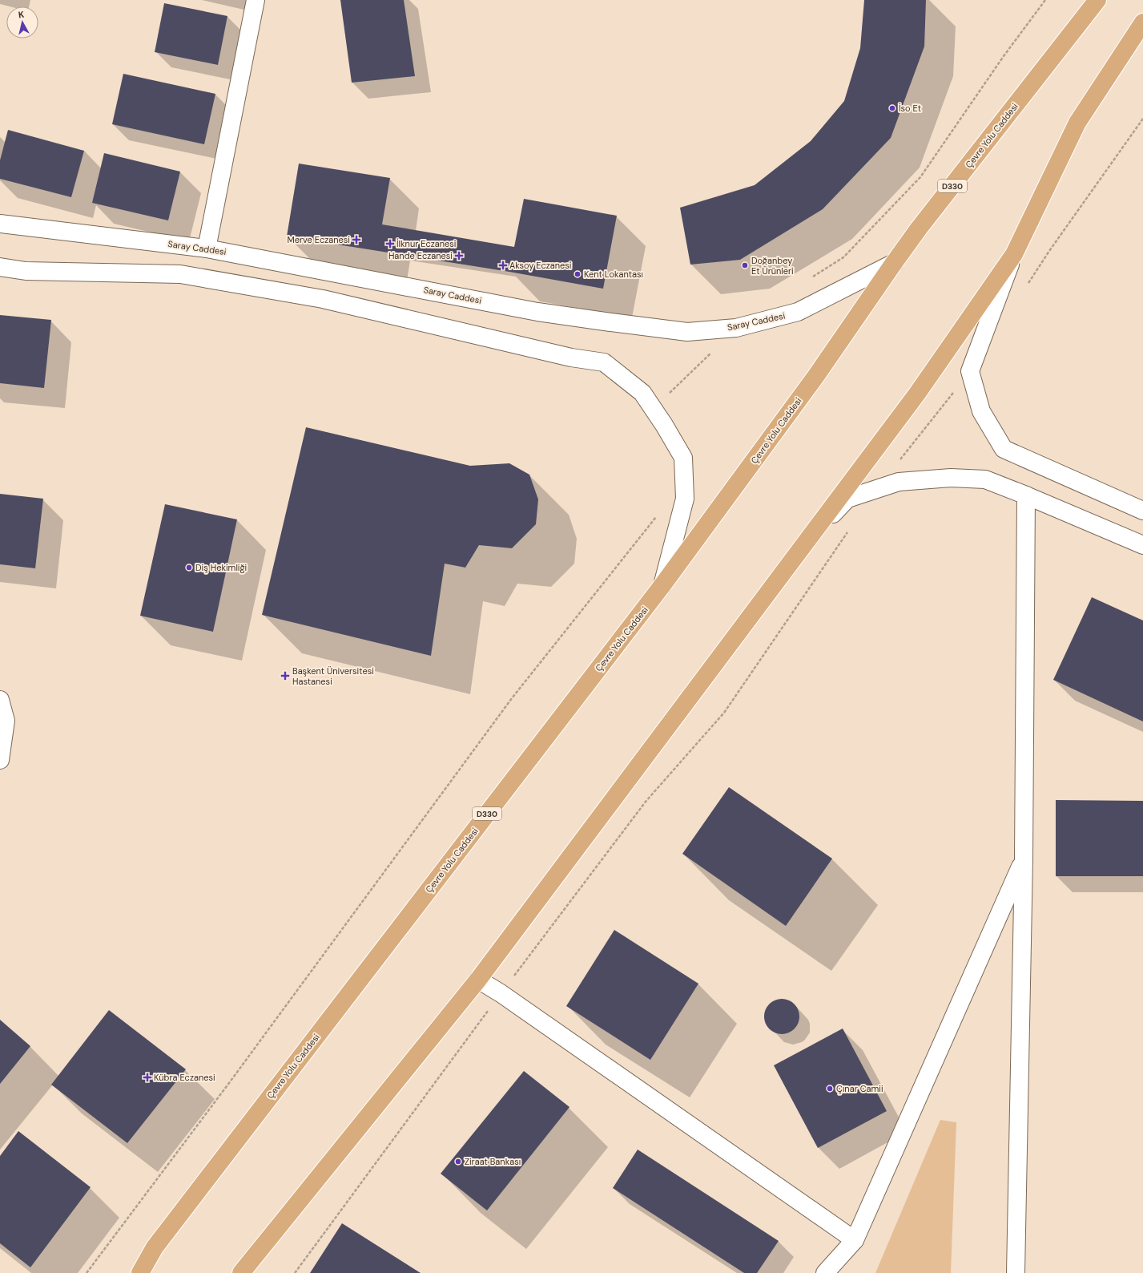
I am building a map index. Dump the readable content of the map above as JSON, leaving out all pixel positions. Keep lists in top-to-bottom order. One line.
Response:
{"streets":{"highway":["Çevre Yolu Caddesi","D330"],"street":["Saray Caddesi"]},"crossings":[["Çevre Yolu Caddesi","D330"],["Çevre Yolu Caddesi","Saray Caddesi"]],"places":{"other":["İso Et","Doğanbey Et Ürünleri","Kent Lokantası","Diş Hekimliği","Çınar Camii","Ziraat Bankası"],"health":["Merve Eczanesi","İlknur Eczanesi","Hande Eczanesi","Aksoy Eczanesi","Başkent Üniversitesi Hastanesi","Kübra Eczanesi"]},"north":"top"}
